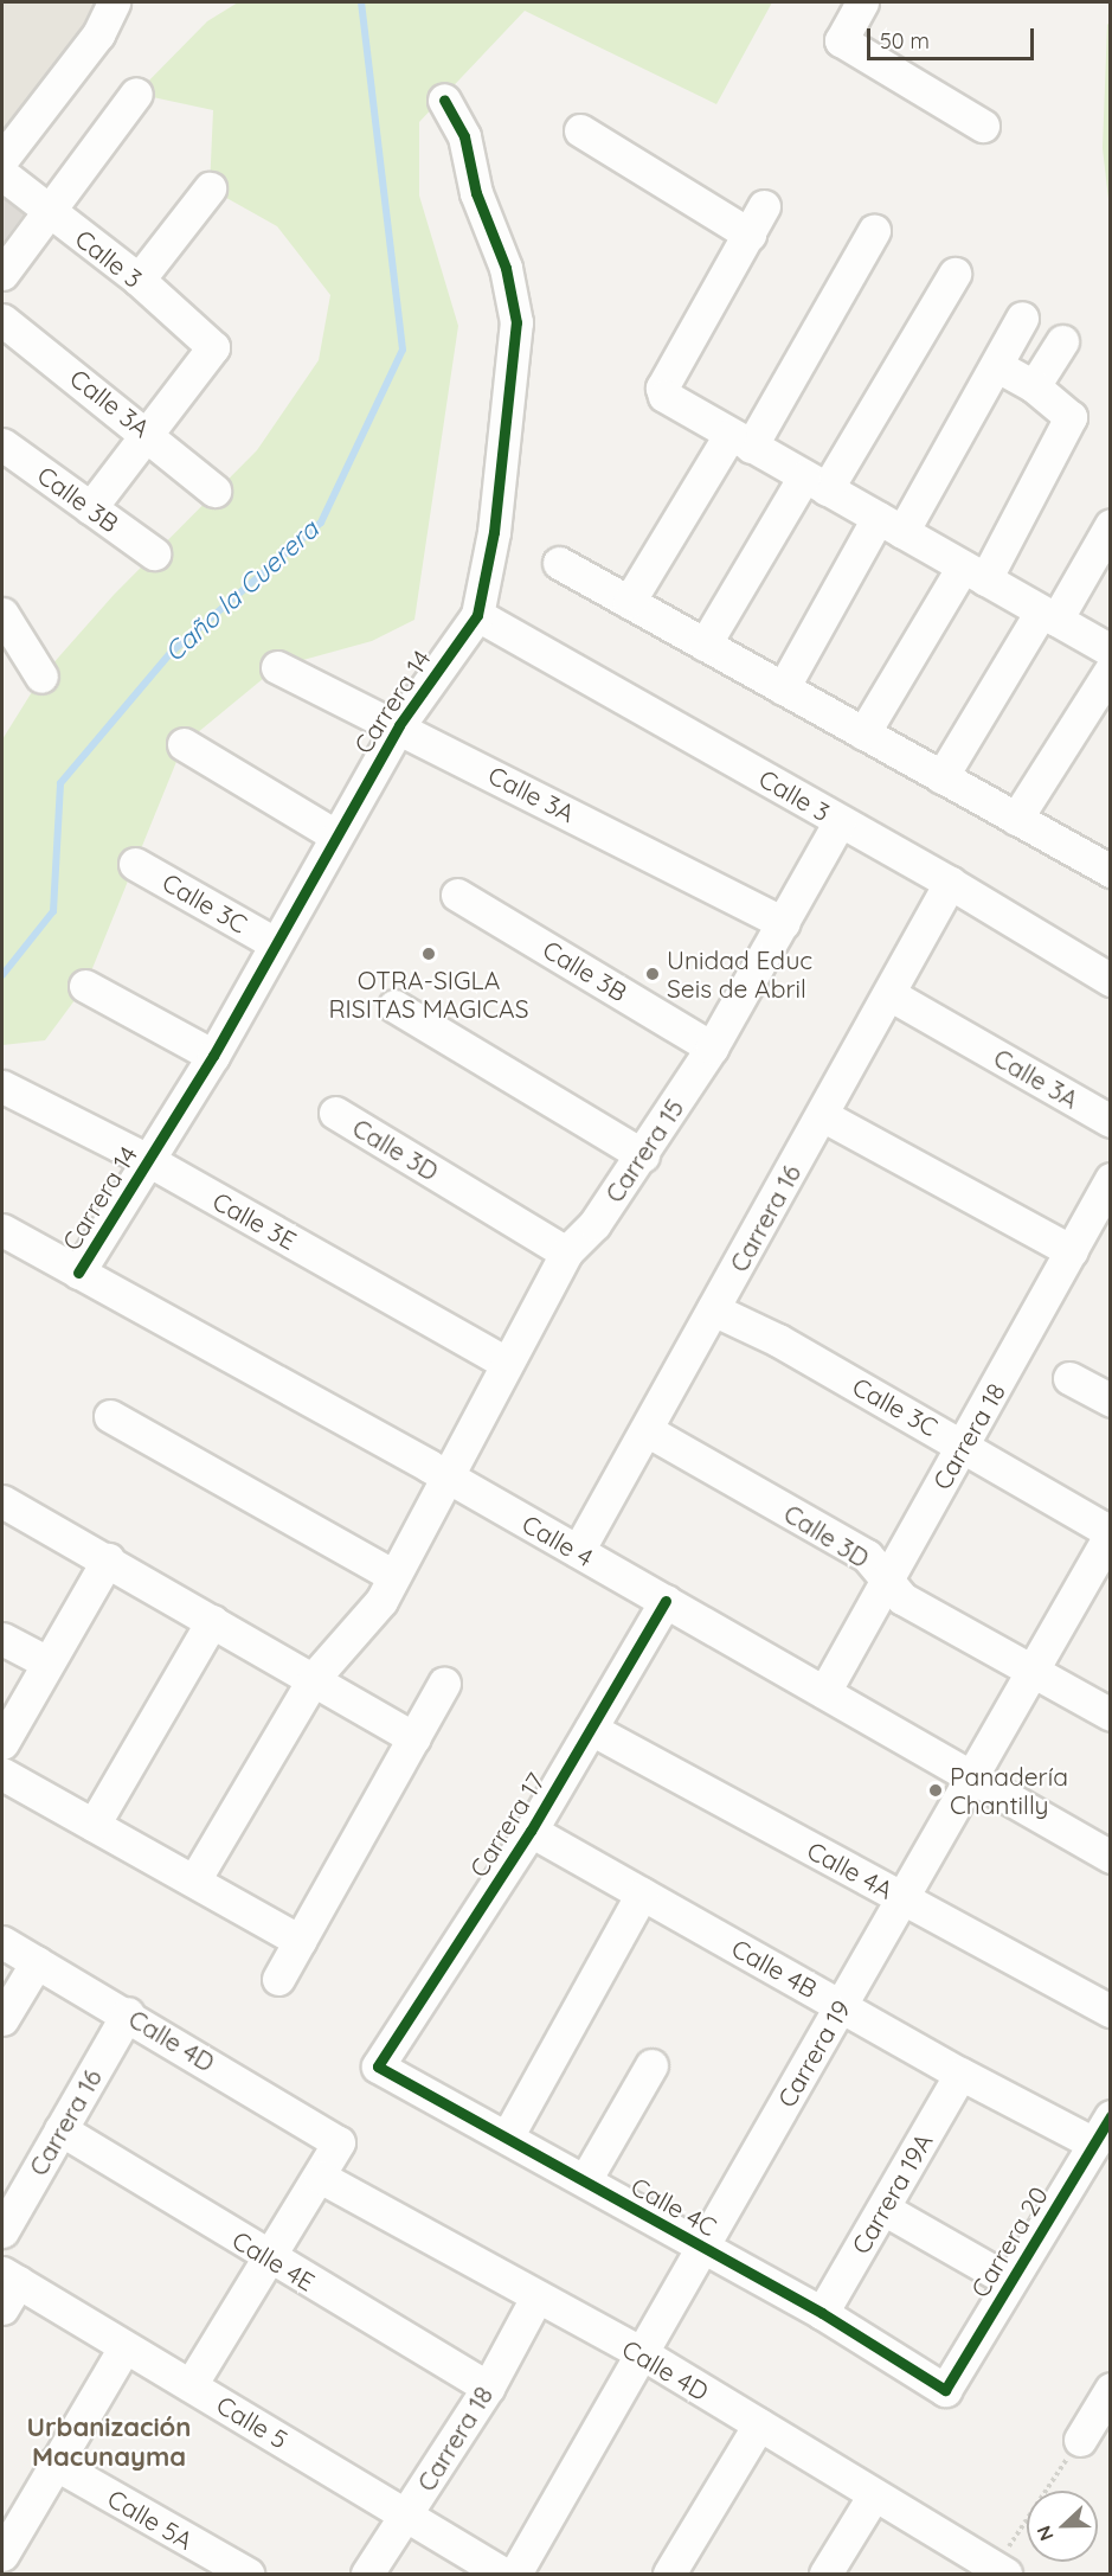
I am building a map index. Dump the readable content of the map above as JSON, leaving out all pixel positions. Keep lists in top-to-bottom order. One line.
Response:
{"streets":{"street":["Calle 3","Calle 3A","Calle 3B","Carrera 14","Calle 3C","Calle 3D","Carrera 15","Carrera 16","Calle 3E","Carrera 18","Calle 4","Carrera 17","Calle 4A","Calle 4B","Calle 4D","Carrera 19","Carrera 19A","Calle 4C","Carrera 20","Calle 4E","Calle 5","Calle 5A"]},"crossings":[["Calle 3","Calle 3A"],["Calle 3","Carrera 14"],["Calle 3","Carrera 15"],["Calle 3","Carrera 16"],["Calle 3A","Carrera 14"],["Calle 3A","Carrera 15"],["Calle 3A","Carrera 16"],["Calle 3B","Carrera 15"],["Carrera 14","Calle 3C"],["Carrera 14","Calle 3E"],["Carrera 14","Calle 4"],["Calle 3C","Carrera 16"],["Calle 3C","Carrera 18"],["Calle 3C","Carrera 19"],["Calle 3D","Carrera 15"],["Calle 3D","Carrera 16"],["Calle 3D","Carrera 18"],["Calle 3D","Carrera 19"],["Carrera 15","Calle 3E"],["Carrera 15","Calle 4"],["Carrera 16","Calle 4"],["Carrera 16","Calle 4D"],["Carrera 16","Calle 4E"],["Carrera 18","Calle 4"],["Carrera 18","Calle 4D"],["Carrera 18","Calle 4E"],["Carrera 18","Calle 5"],["Calle 4","Carrera 17"],["Calle 4","Carrera 19"],["Carrera 17","Calle 4A"],["Carrera 17","Calle 4B"],["Carrera 17","Calle 4C"],["Calle 4A","Carrera 19"],["Calle 4B","Carrera 19"],["Calle 4B","Carrera 19A"],["Calle 4B","Carrera 20"],["Calle 4D","Carrera 19"],["Carrera 19","Calle 4C"],["Carrera 19A","Calle 4C"],["Calle 4C","Carrera 20"]],"districts":["Urbanización Macunayma"],"water":["Caño la Cuerera"],"places":["OTRA-SIGLA RISITAS MAGICAS","Unidad Educ Seis de Abril","Panadería Chantilly"],"scale_bar":"50 m","north":"left"}
